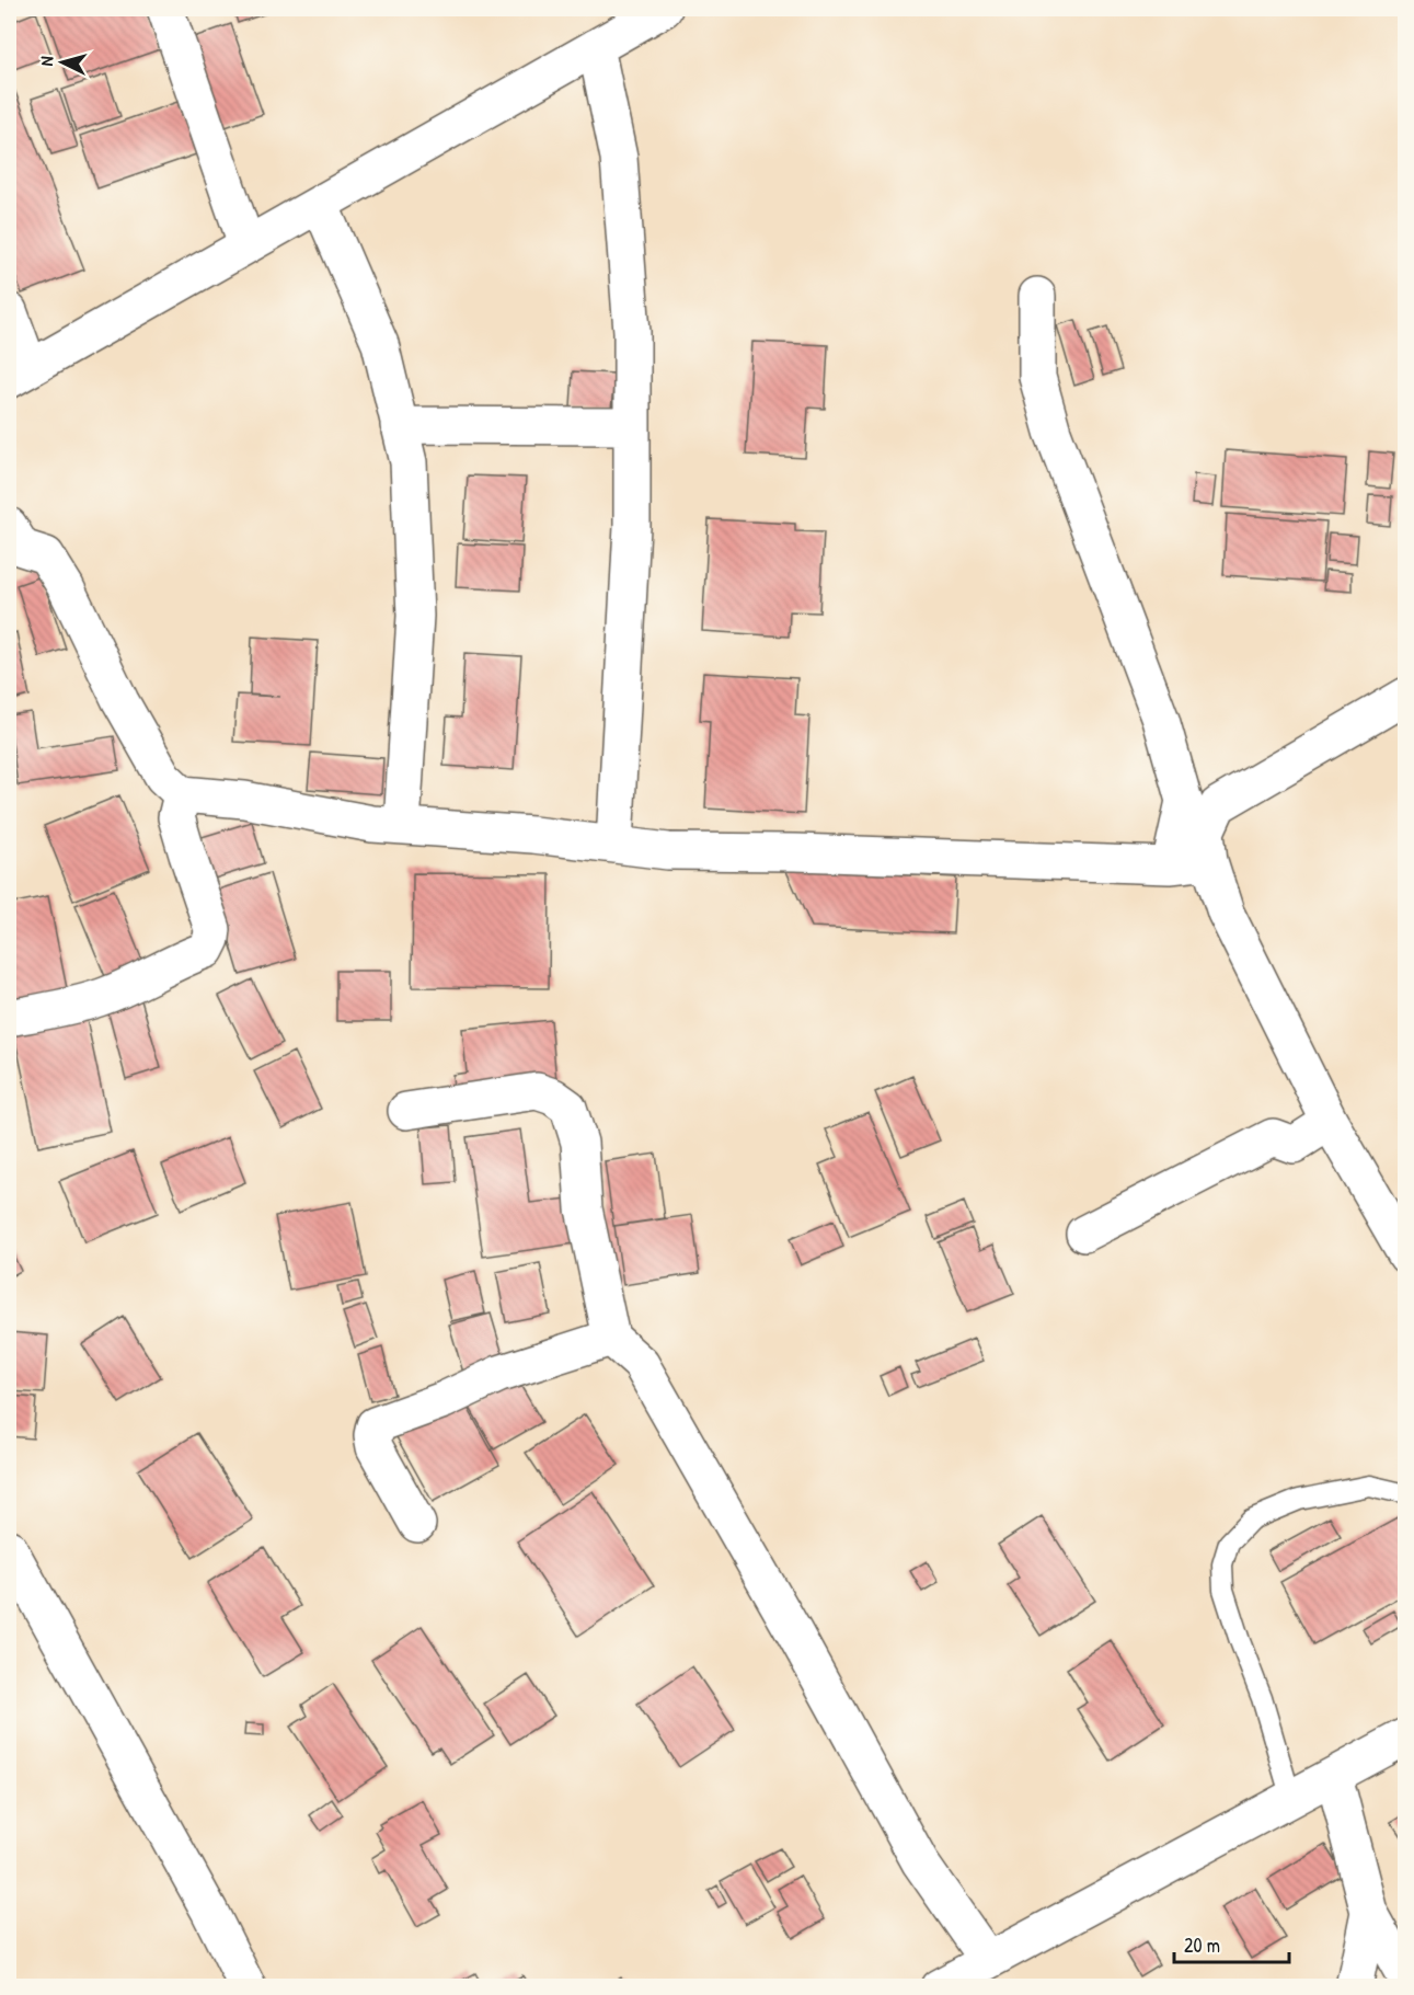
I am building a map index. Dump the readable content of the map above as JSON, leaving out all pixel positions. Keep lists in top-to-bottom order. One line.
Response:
{"scale_bar":"20 m","north":"left"}
